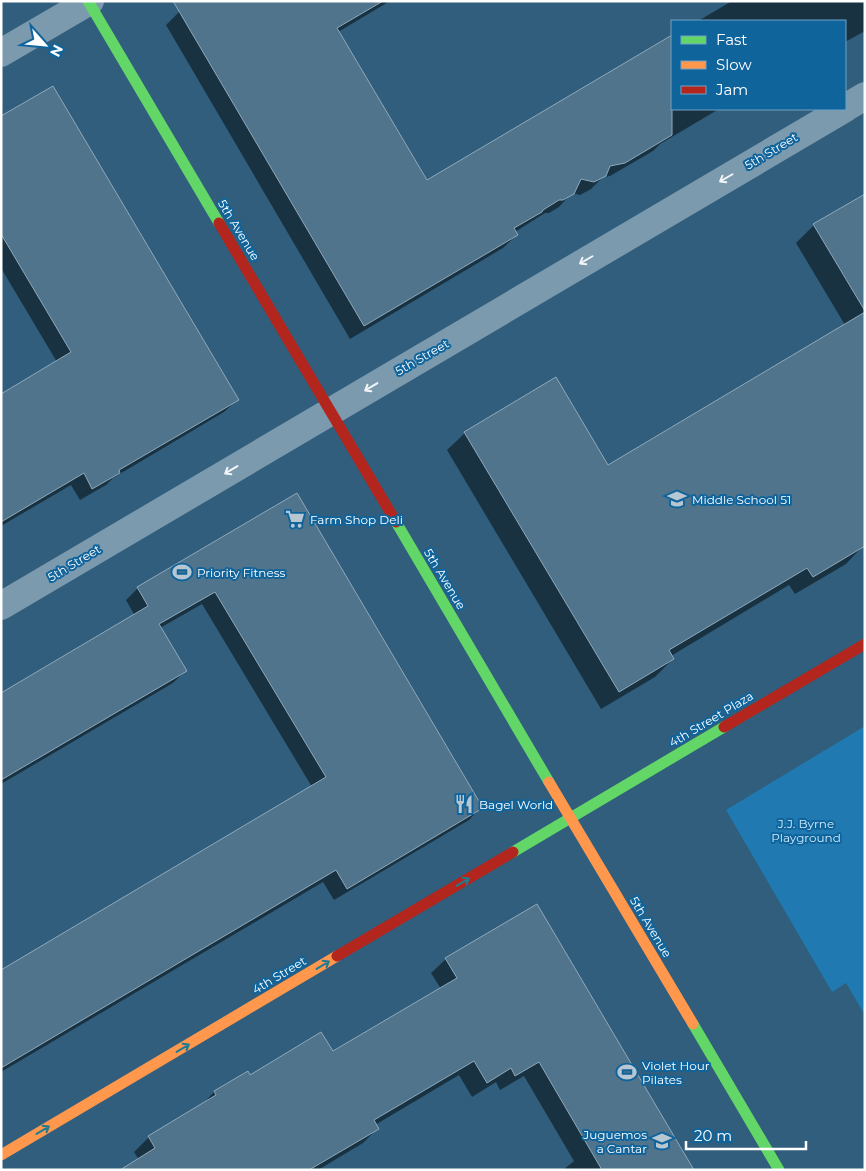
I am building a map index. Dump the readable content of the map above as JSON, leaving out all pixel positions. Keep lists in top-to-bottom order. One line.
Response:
{"streets":{"street":["5th Street","5th Avenue","4th Street Plaza","4th Street"]},"crossings":[["5th Street","5th Avenue"],["5th Avenue","4th Street Plaza"],["5th Avenue","4th Street"],["4th Street Plaza","4th Street"]],"one_way":["5th Street","4th Street"],"parks":["J.J. Byrne Playground"],"places":{"school or university":["Middle School 51","Juguemos a Cantar"],"supermarket":["Farm Shop Deli"],"sports":["Priority Fitness","Violet Hour Pilates"],"restaurant":["Bagel World"]},"legend":["Fast","Slow","Jam"],"scale_bar":"20 m","north":"bottom right"}
